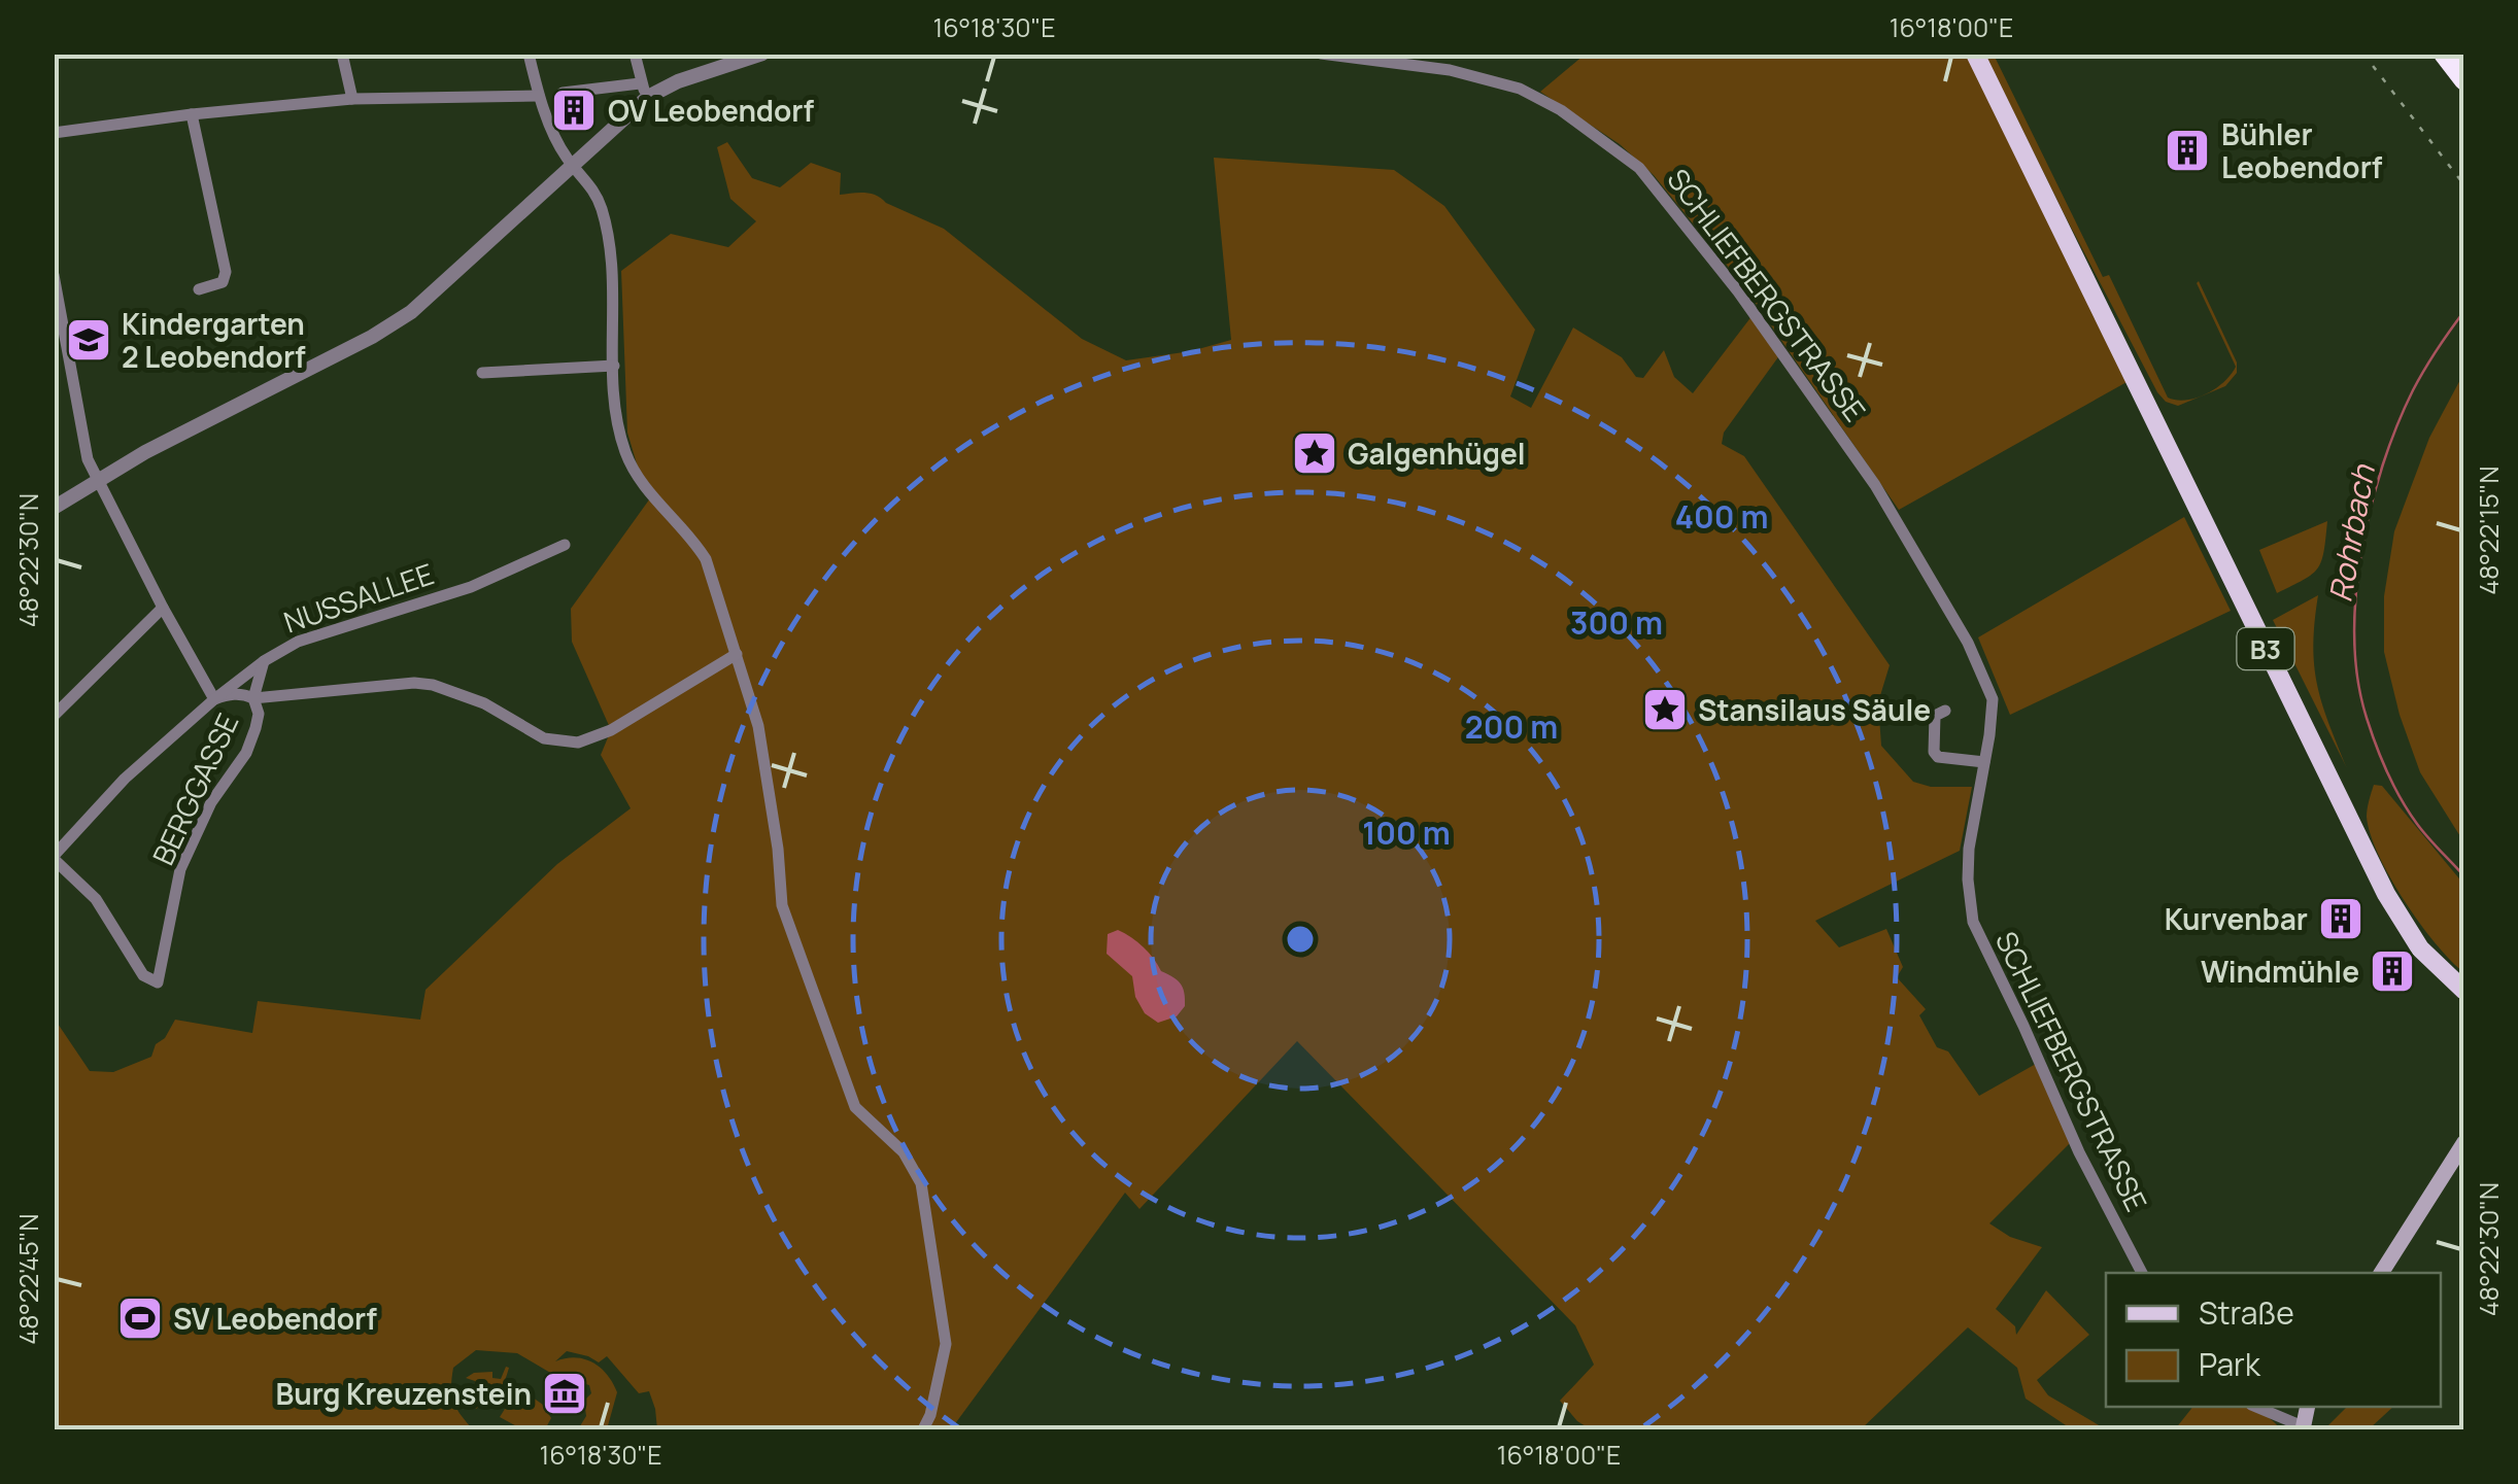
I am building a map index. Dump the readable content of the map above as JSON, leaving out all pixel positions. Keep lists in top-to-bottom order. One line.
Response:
{"streets":{"main road":["B3"],"street":["SCHLIEFBERGSTRASSE","NUSSALLEE","BERGGASSE"]},"crossings":[["NUSSALLEE","BERGGASSE"]],"water":["Rohrbach"],"places":{"building":["OV Leobendorf","Bühler Leobendorf","Kurvenbar","Windmühle"],"school or university":["Kindergarten 2 Leobendorf"],"place":["Galgenhügel","Stansilaus Säule"],"sports":["SV Leobendorf"],"museum":["Burg Kreuzenstein"]},"legend":["Straße","Park"],"coordinates":["16°18'30\"E","16°18'00\"E","48°22'15\"N","48°22'30\"N","48°22'45\"N"],"rings":["400 m","300 m","200 m","100 m"]}
